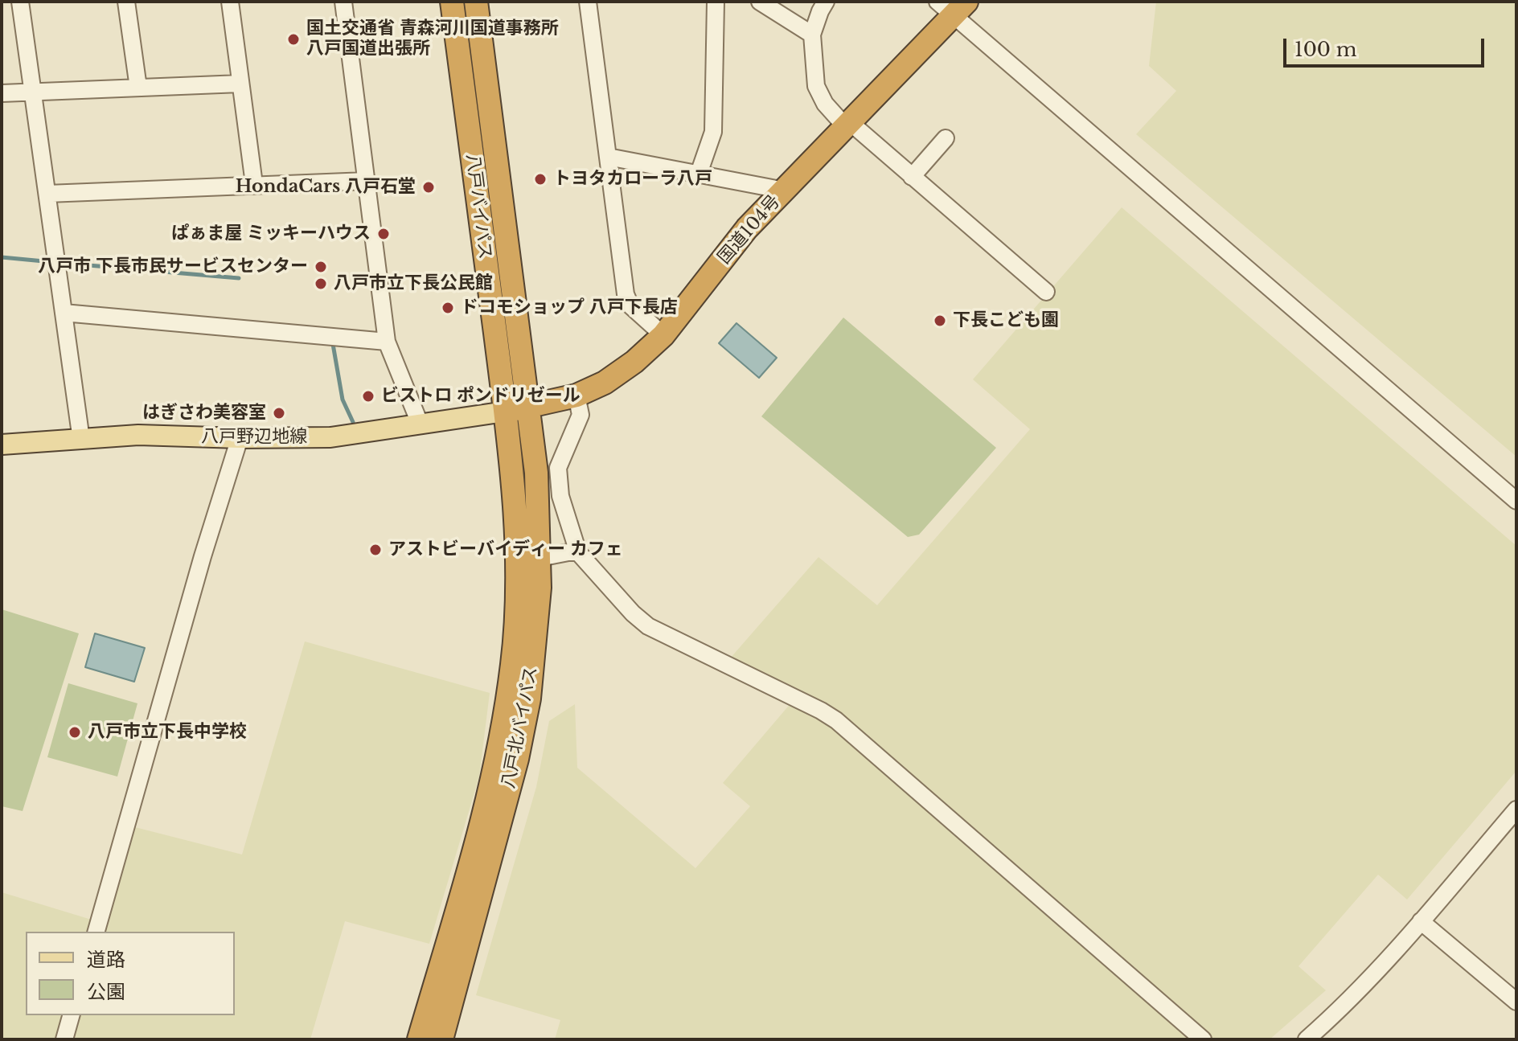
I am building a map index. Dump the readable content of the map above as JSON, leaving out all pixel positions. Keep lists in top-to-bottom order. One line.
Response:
{"streets":{"highway":["八戸バイパス","国道104号","八戸北バイパス"],"main road":["八戸野辺地線"]},"crossings":[["八戸バイパス","国道104号"],["八戸バイパス","八戸野辺地線"],["八戸バイパス","八戸北バイパス"],["国道104号","八戸野辺地線"],["国道104号","八戸北バイパス"],["八戸野辺地線","八戸北バイパス"]],"places":["国土交通省 青森河川国道事務所 八戸国道出張所","トヨタカローラ八戸","HondaCars 八戸石堂","ぱぁま屋 ミッキーハウス","八戸市 下長市民サービスセンター","八戸市立下長公民館","ドコモショップ 八戸下長店","下長こども園","ビストロ ポンドリゼール","はぎさわ美容室","アストビーバイディー カフェ","八戸市立下長中学校"],"legend":["道路","公園"],"scale_bar":"100 m"}
